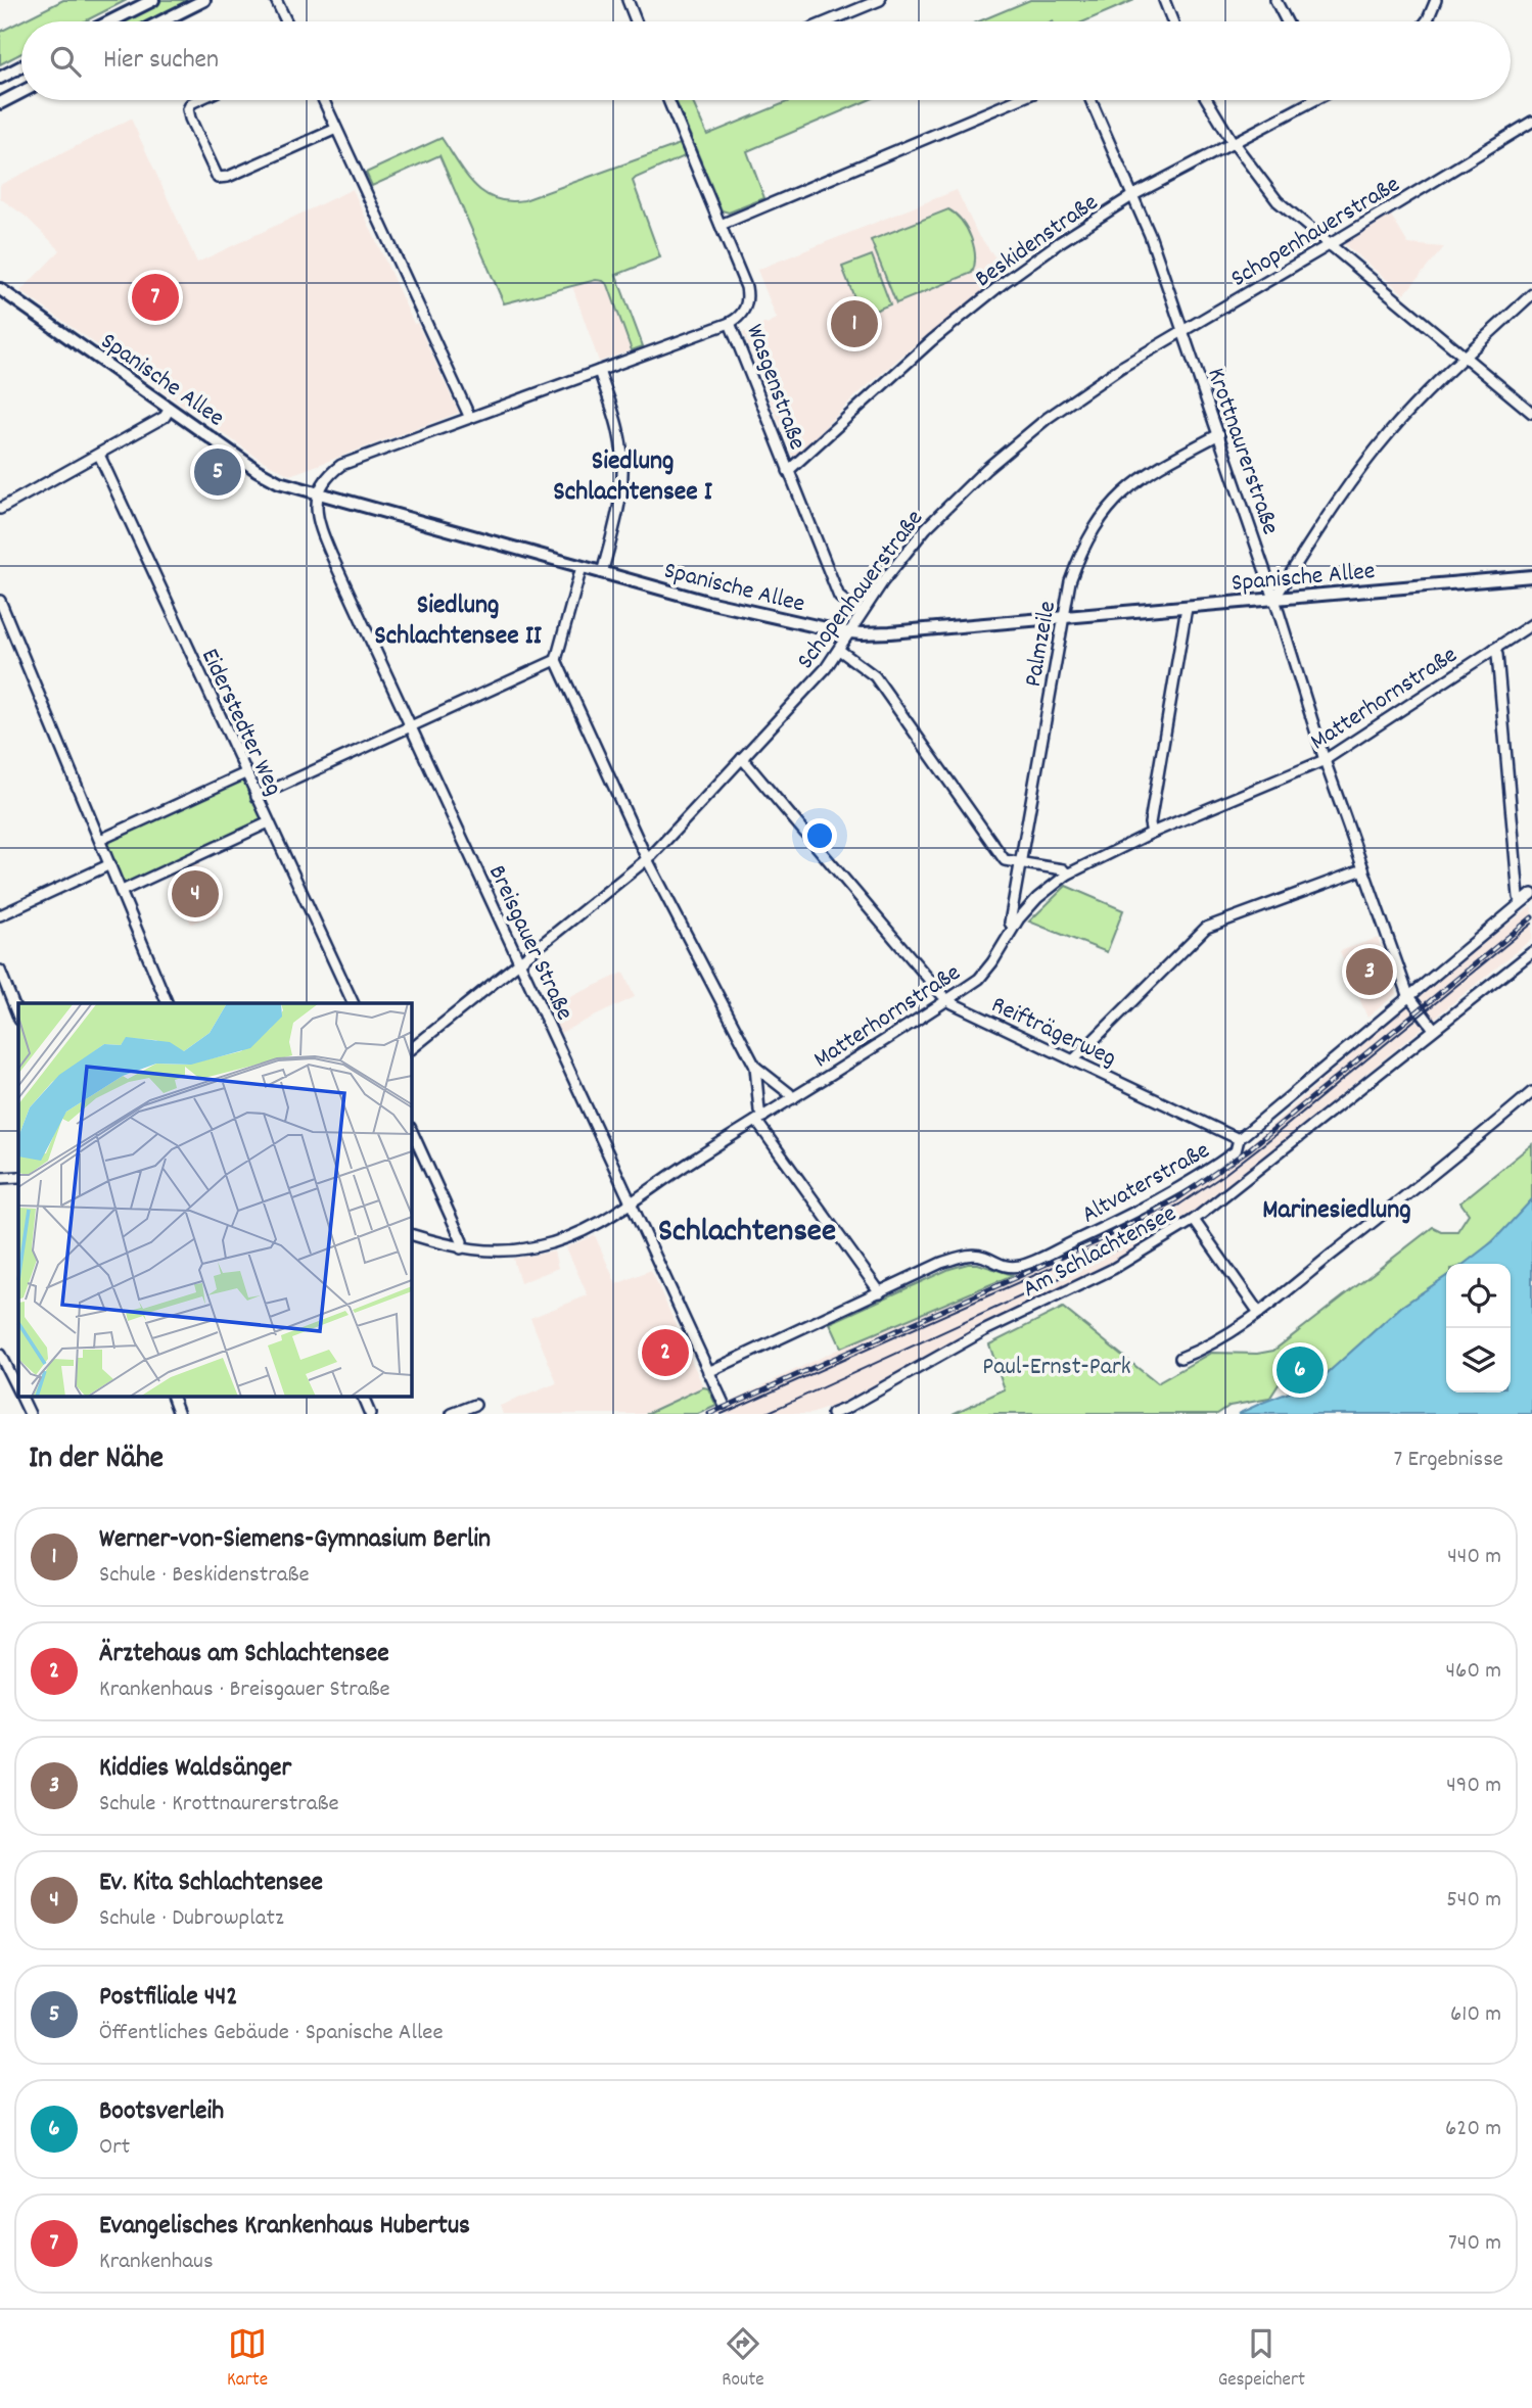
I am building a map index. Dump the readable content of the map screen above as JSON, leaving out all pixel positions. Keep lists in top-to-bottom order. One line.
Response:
{"streets":{"main road":["Spanische Allee"],"street":["Schopenhauerstraße","Beskidenstraße","Wasgenstraße","Krottnaurerstraße","Palmzeile","Matterhornstraße","Eiderstedter Weg","Breisgauer Straße","Reifträgerweg","Altvaterstraße","Am Schlachtensee"]},"crossings":[["Schopenhauerstraße","Spanische Allee"],["Schopenhauerstraße","Wasgenstraße"],["Schopenhauerstraße","Krottnaurerstraße"],["Schopenhauerstraße","Breisgauer Straße"],["Schopenhauerstraße","Reifträgerweg"],["Beskidenstraße","Wasgenstraße"],["Beskidenstraße","Krottnaurerstraße"],["Spanische Allee","Krottnaurerstraße"],["Spanische Allee","Palmzeile"],["Spanische Allee","Breisgauer Straße"],["Krottnaurerstraße","Palmzeile"],["Krottnaurerstraße","Matterhornstraße"],["Krottnaurerstraße","Altvaterstraße"],["Krottnaurerstraße","Am Schlachtensee"],["Palmzeile","Matterhornstraße"],["Matterhornstraße","Breisgauer Straße"],["Matterhornstraße","Reifträgerweg"],["Breisgauer Straße","Altvaterstraße"],["Reifträgerweg","Altvaterstraße"]],"districts":["Siedlung Schlachtensee I","Siedlung Schlachtensee II","Marinesiedlung","Schlachtensee"],"parks":["Paul-Ernst-Park"],"page":{"search":"Hier suchen","pins":["7","1","5","4","3","2","6"],"heading":["In der Nähe","7 Ergebnisse"],"list":[{"mark":"1","name":"Werner-von-Siemens-Gymnasium Berlin","note":"Schule · Beskidenstraße","value":"440 m"},{"mark":"2","name":"Ärztehaus am Schlachtensee","note":"Krankenhaus · Breisgauer Straße","value":"460 m"},{"mark":"3","name":"Kiddies Waldsänger","note":"Schule · Krottnaurerstraße","value":"490 m"},{"mark":"4","name":"Ev. Kita Schlachtensee","note":"Schule · Dubrowplatz","value":"540 m"},{"mark":"5","name":"Postfiliale 442","note":"Öffentliches Gebäude · Spanische Allee","value":"610 m"},{"mark":"6","name":"Bootsverleih","note":"Ort","value":"620 m"},{"mark":"7","name":"Evangelisches Krankenhaus Hubertus","note":"Krankenhaus","value":"740 m"}],"nav":["Karte","Route","Gespeichert"]}}
